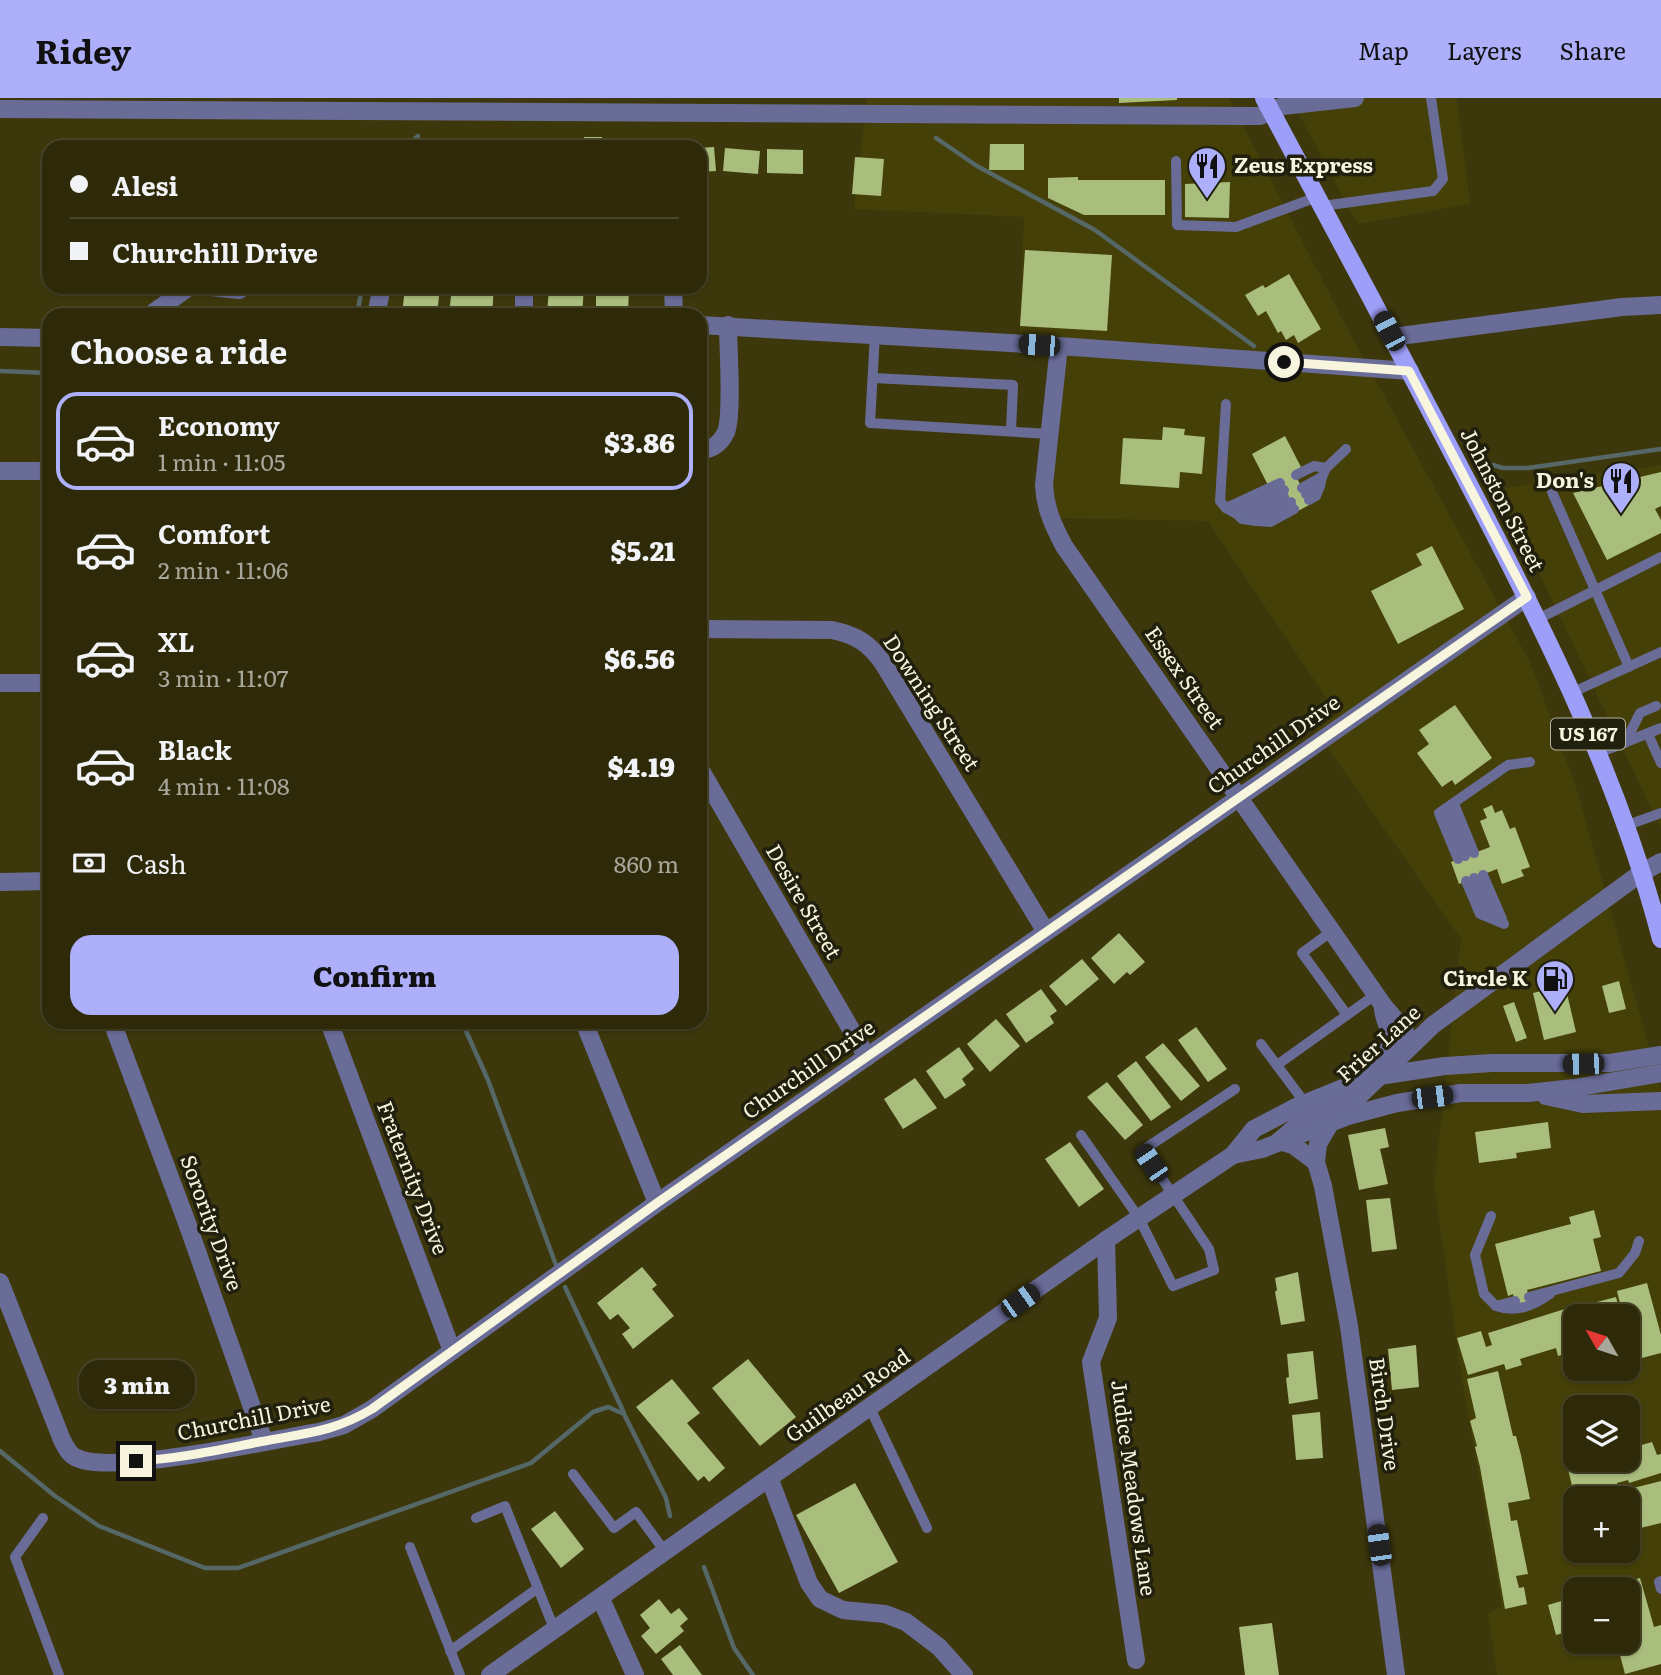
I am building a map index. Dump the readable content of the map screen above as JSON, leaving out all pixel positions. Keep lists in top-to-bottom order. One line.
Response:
{"streets":{"main road":["Johnston Street","US 167"],"street":["Essex Street","Downing Street","Churchill Drive","Desire Street","Frier Lane","Fraternity Drive","Sorority Drive","Guilbeau Road","Birch Drive","Judice Meadows Lane"]},"crossings":[["Johnston Street","Churchill Drive"],["Johnston Street","Frier Lane"],["Essex Street","Churchill Drive"],["Essex Street","Frier Lane"],["Essex Street","Guilbeau Road"],["Downing Street","Churchill Drive"],["Churchill Drive","Desire Street"],["Churchill Drive","Fraternity Drive"],["Churchill Drive","Sorority Drive"],["Frier Lane","Guilbeau Road"],["Guilbeau Road","Judice Meadows Lane"]],"places":{"restaurant":["Zeus Express","Don's"],"fuel station":["Circle K"]},"north":"top left","page":{"header":"Ridey","nav":["Map","Layers","Share"],"banner":["Alesi","Churchill Drive"],"heading":"Choose a ride","list":[{"name":"Economy","note":"1 min · 11:05","value":"$3.86"},{"name":"Comfort","note":"2 min · 11:06","value":"$5.21"},{"name":"XL","note":"3 min · 11:07","value":"$6.56"},{"name":"Black","note":"4 min · 11:08","value":"$4.19"}],"pay":["Cash","860 m"],"buttons":"Confirm","map_buttons":["+","−"],"bubble":"3 min"}}
